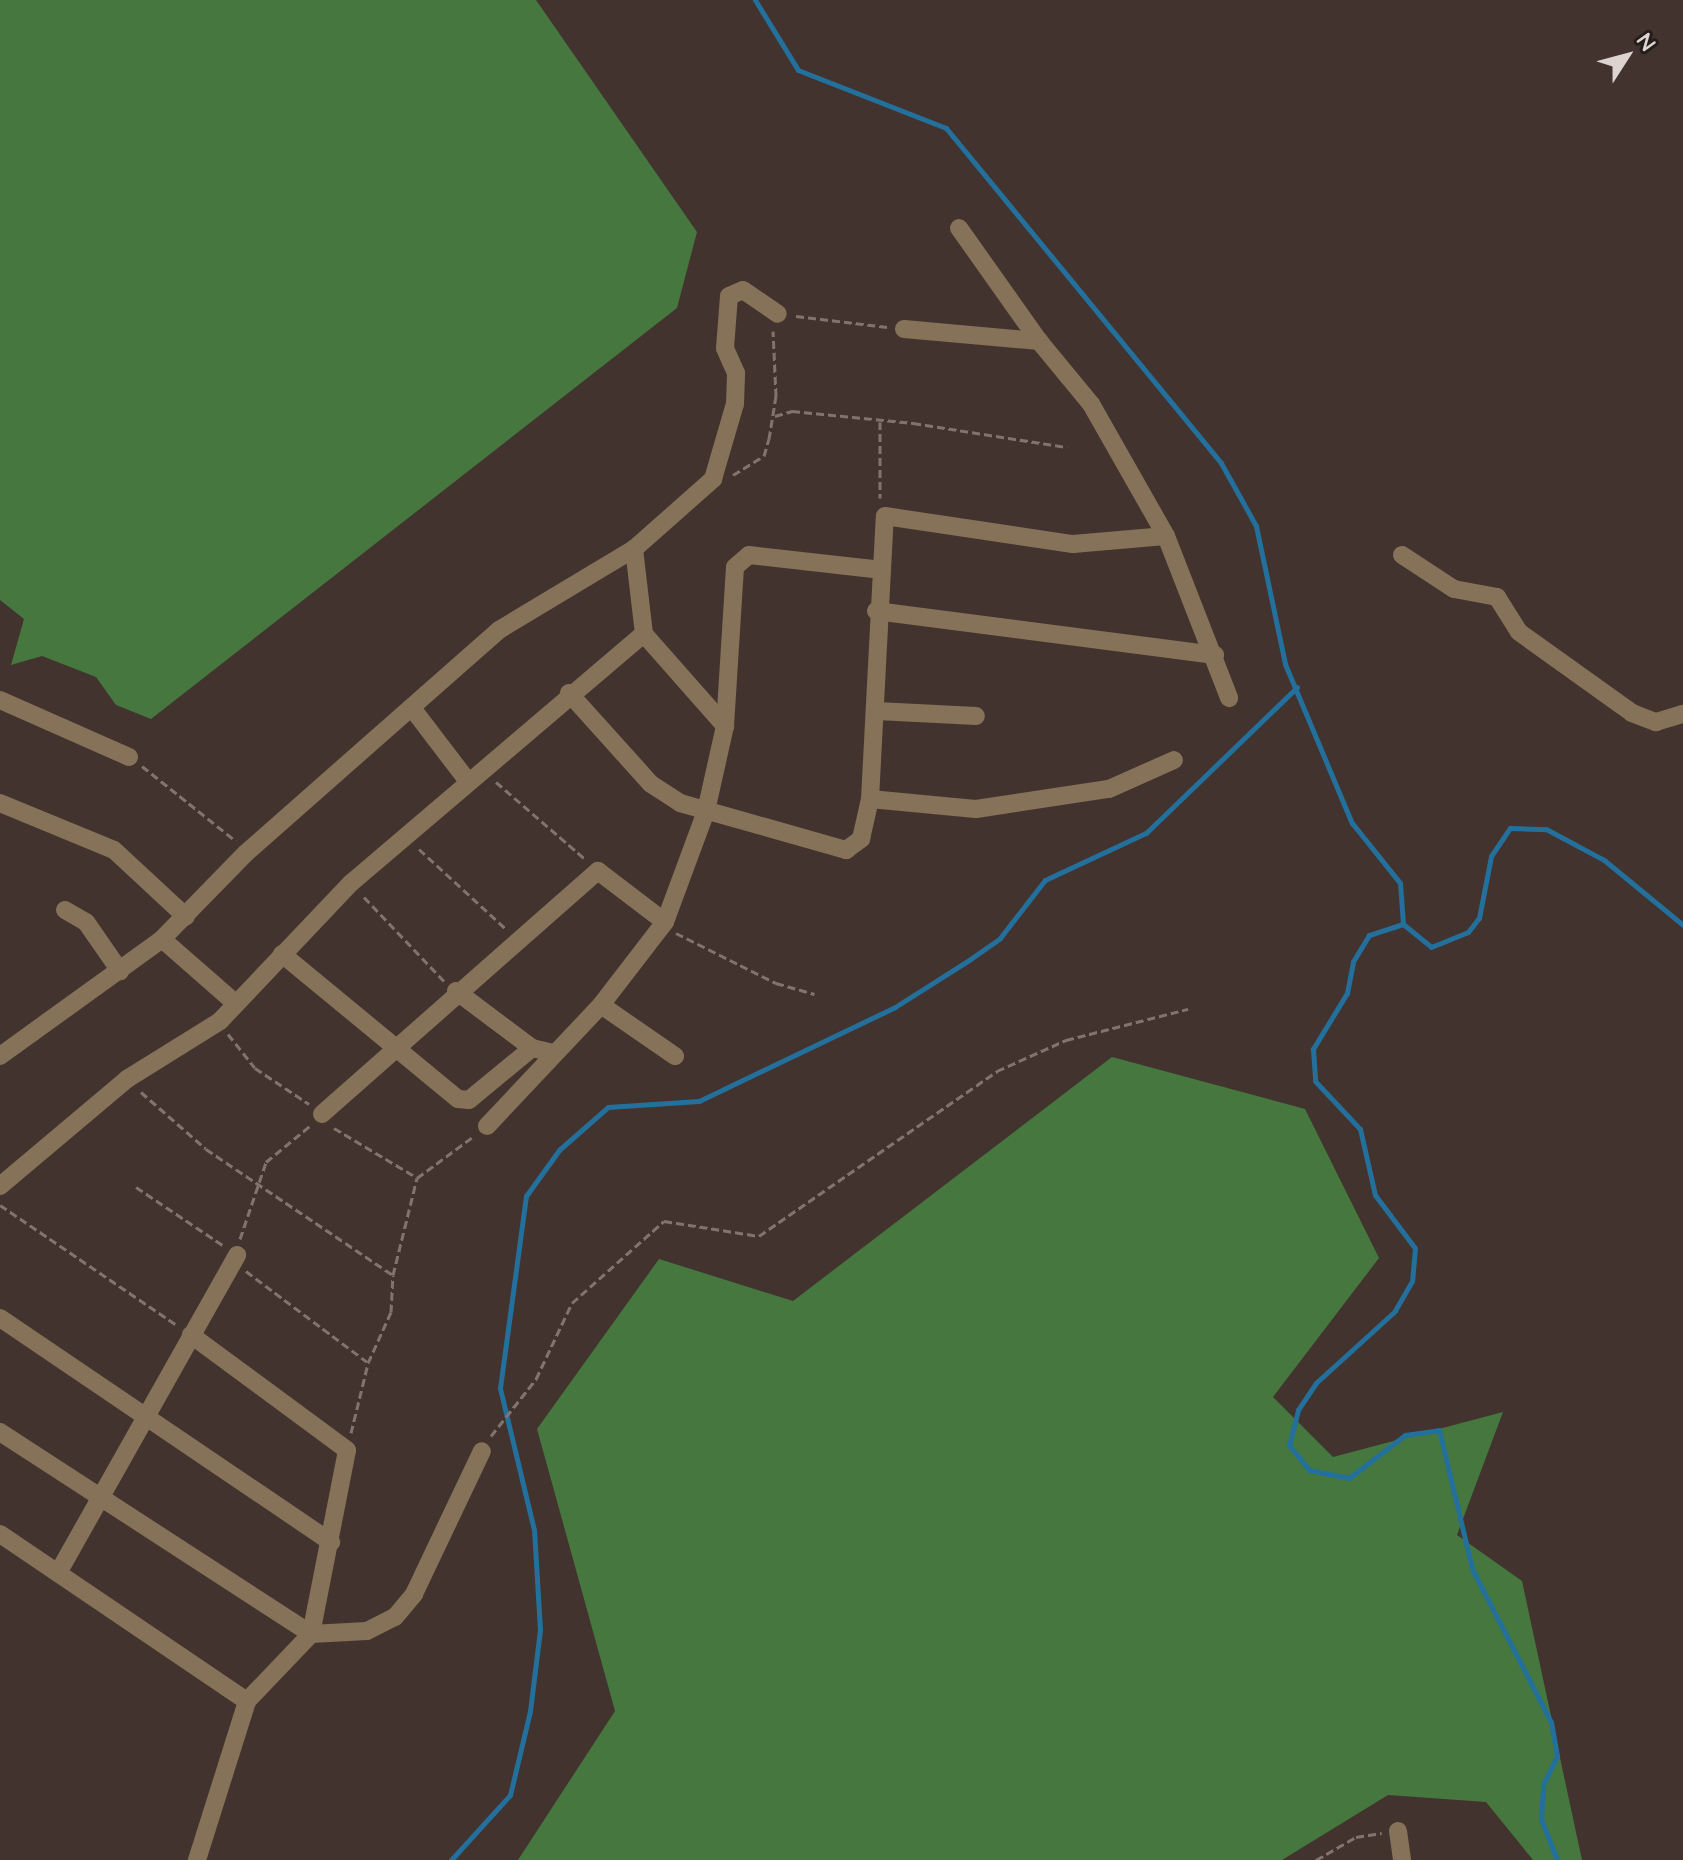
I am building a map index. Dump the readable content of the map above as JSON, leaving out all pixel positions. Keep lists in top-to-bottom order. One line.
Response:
{"north":"top right"}
